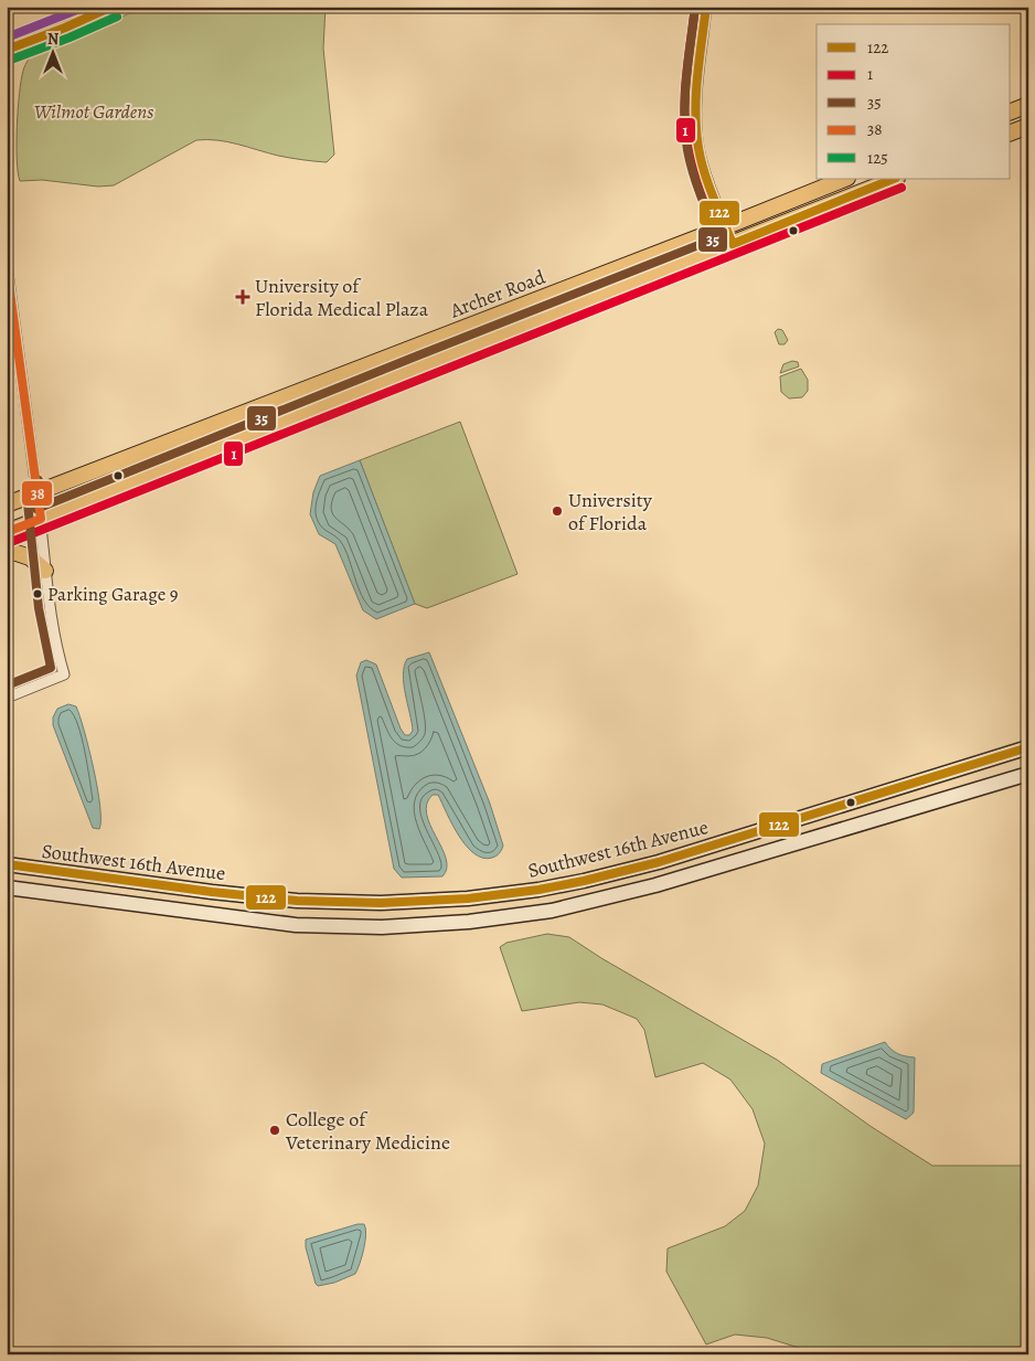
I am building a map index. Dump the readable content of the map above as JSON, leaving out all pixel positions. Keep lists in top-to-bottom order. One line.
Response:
{"streets":{"main road":["Archer Road","Southwest 16th Avenue"]},"parks":["Wilmot Gardens"],"places":{"health":["University of Florida Medical Plaza"],"other":["University of Florida","Parking Garage 9","College of Veterinary Medicine"]},"lines":["transit line 122","transit line 1","transit line 35","transit line 125","transit line 38"],"legend":["122","1","35","38","125"],"north":"top"}
